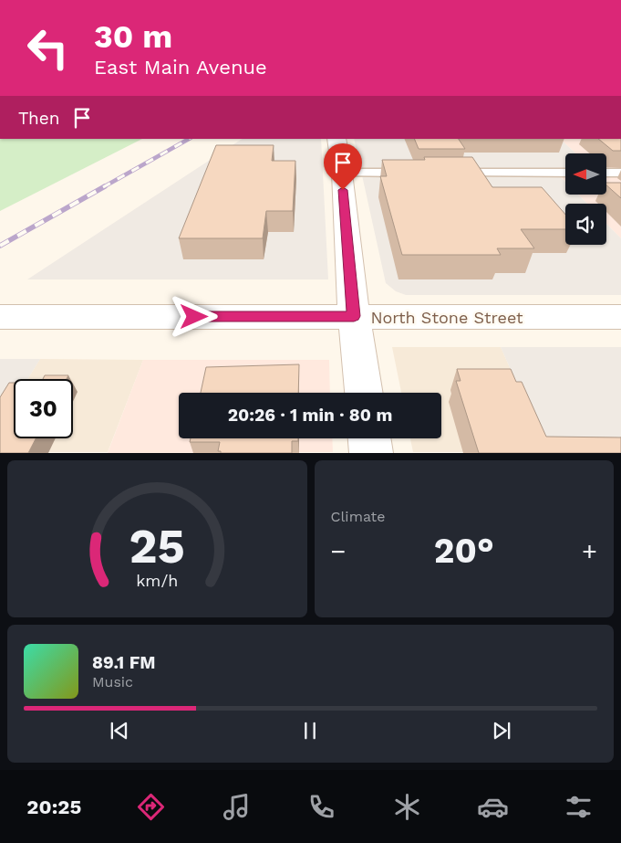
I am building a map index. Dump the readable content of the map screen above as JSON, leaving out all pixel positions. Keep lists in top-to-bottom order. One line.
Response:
{"streets":{"street":["North Stone Street"]},"north":"left","page":{"turn":["30 m","East Main Avenue"],"then":"Then","limit":"30","trip":"20:26 · 1 min · 80 m","tile":"Climate","heat":["−","20°","+"],"song":["89.1 FM","Music"],"tabs":"20:25","gauge":["25","km/h"]}}
